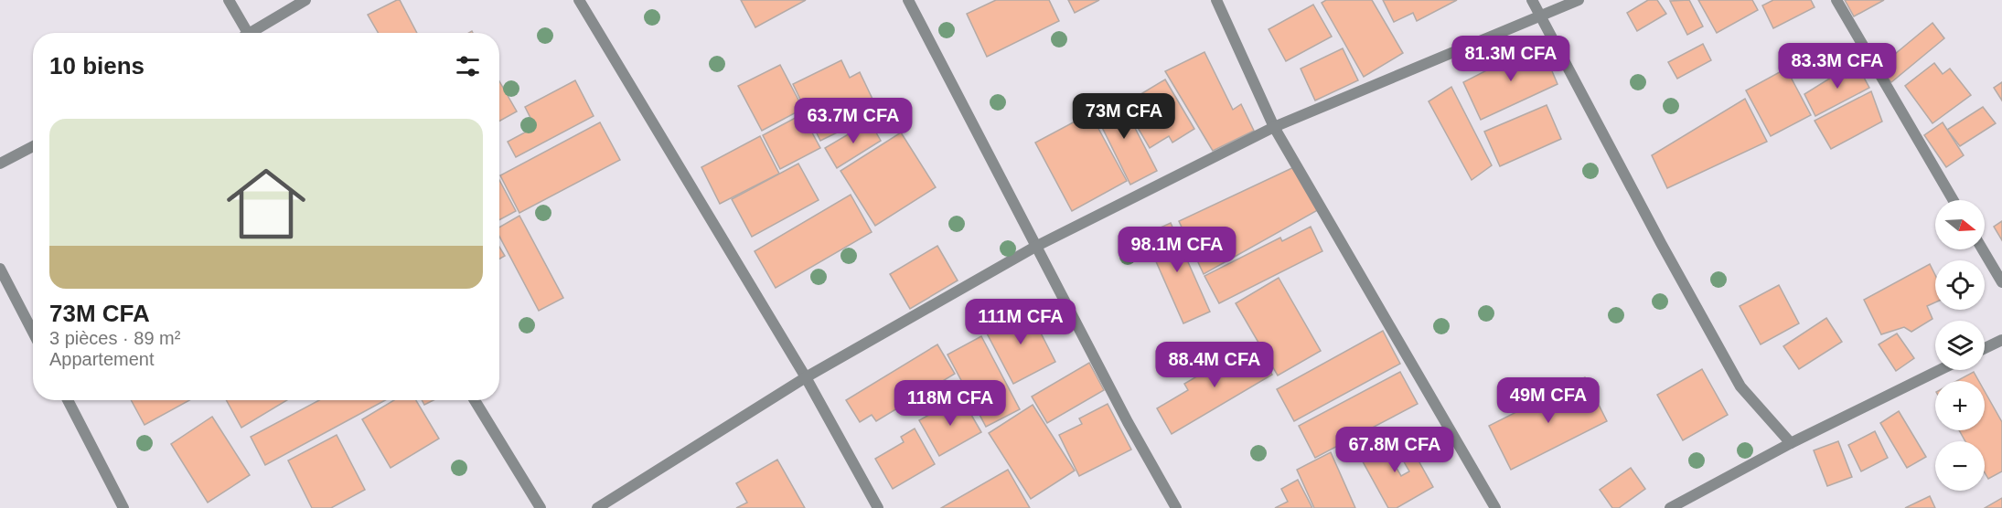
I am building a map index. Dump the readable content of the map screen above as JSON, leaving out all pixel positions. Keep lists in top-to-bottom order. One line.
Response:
{"north":"right","page":{"heading":"10 biens","price":["81.3M CFA","83.3M CFA","73M CFA","63.7M CFA","98.1M CFA","111M CFA","88.4M CFA","49M CFA","118M CFA","67.8M CFA"],"list":[{"name":"73M CFA","note":"3 pièces · 89 m² · Appartement"}],"map_buttons":["+","−"]}}
